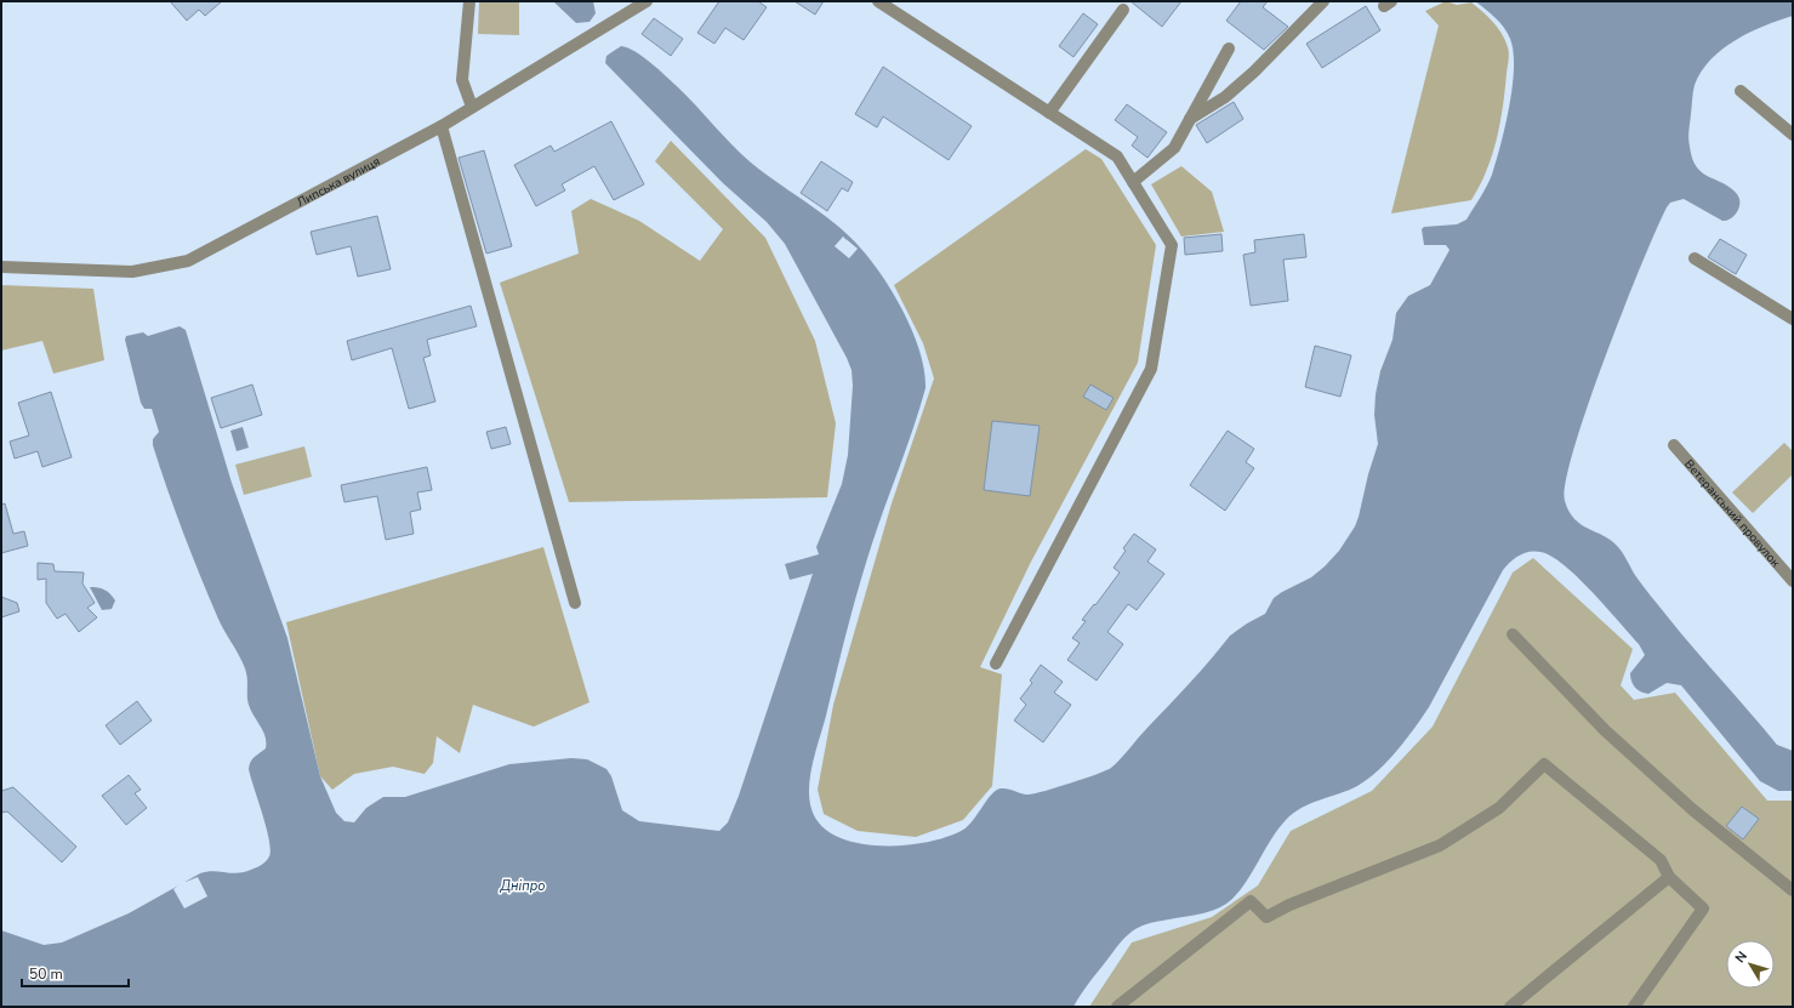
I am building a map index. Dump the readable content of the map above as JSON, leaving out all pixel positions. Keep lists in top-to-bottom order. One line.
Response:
{"streets":{"street":["Липська вулиця","Ветеранський провулок"]},"water":["Дніпро"],"scale_bar":"50 m","north":"top left"}
